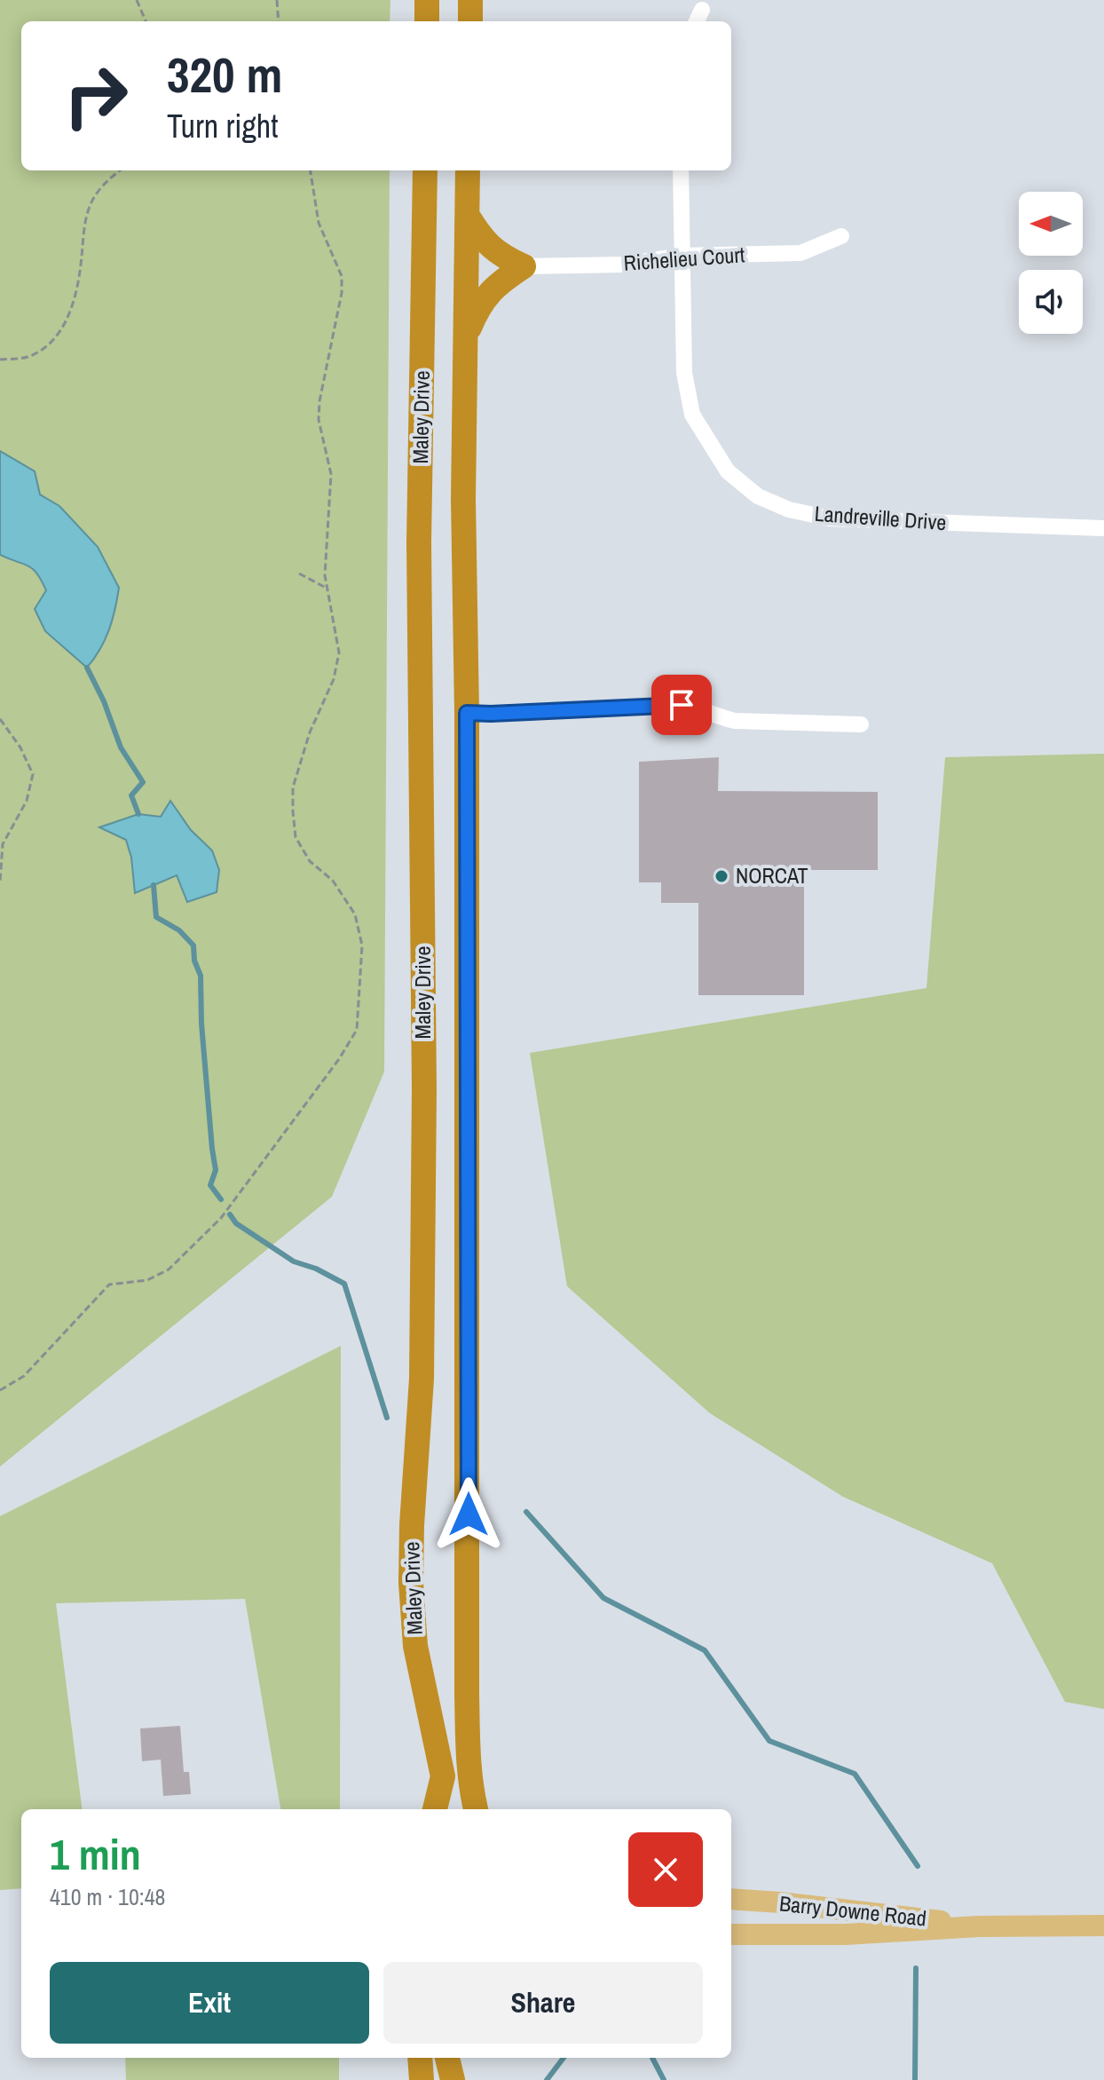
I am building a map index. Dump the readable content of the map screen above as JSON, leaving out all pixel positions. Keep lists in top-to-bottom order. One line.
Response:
{"streets":{"highway":["Maley Drive"],"main road":["Barry Downe Road"],"street":["Richelieu Court","Landreville Drive"]},"crossings":[["Richelieu Court","Landreville Drive"]],"places":["NORCAT"],"north":"left","page":{"turn":["320 m","Turn right"],"heading":["1 min","410 m · 10:48"],"buttons":["Exit","Share"]}}
